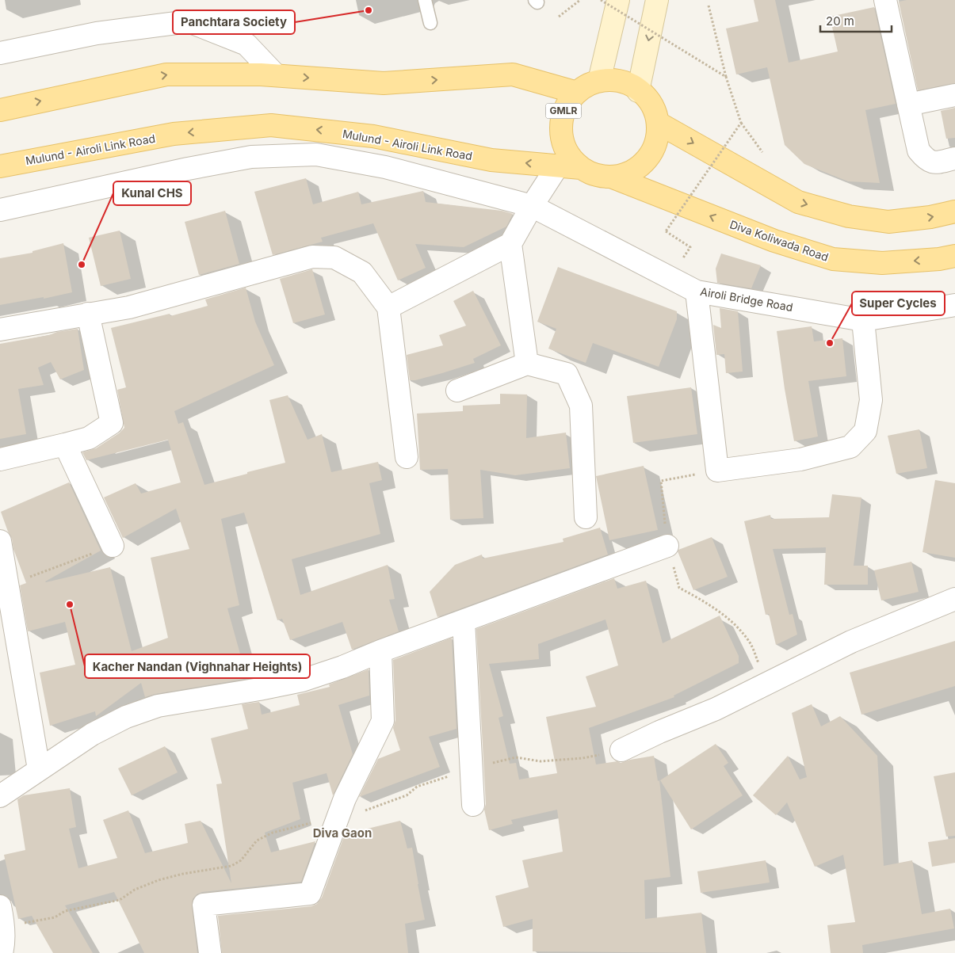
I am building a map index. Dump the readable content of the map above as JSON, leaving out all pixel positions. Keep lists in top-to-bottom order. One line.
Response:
{"streets":{"main road":["GMLR","Mulund - Airoli Link Road","Diva Koliwada Road"],"street":["Airoli Bridge Road"]},"crossings":[["GMLR","Mulund - Airoli Link Road"],["GMLR","Diva Koliwada Road"],["Mulund - Airoli Link Road","Diva Koliwada Road"]],"districts":["Diva Gaon"],"places":["Panchtara Society","Kunal CHS","Super Cycles","Kacher Nandan (Vighnahar Heights)"],"scale_bar":"20 m"}
